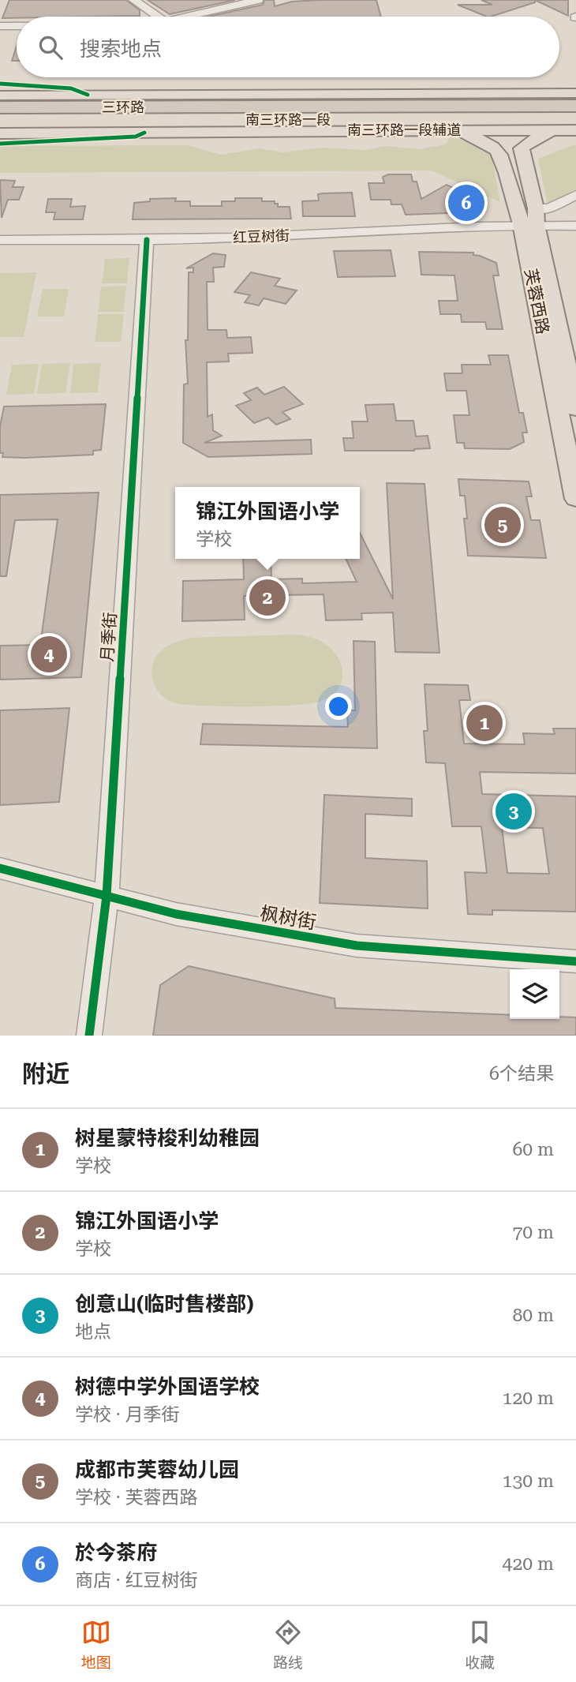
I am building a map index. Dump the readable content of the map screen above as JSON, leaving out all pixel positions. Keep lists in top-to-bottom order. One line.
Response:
{"streets":{"highway":["三环路","南三环路一段"],"main road":["南三环路一段辅道","芙蓉西路"],"street":["红豆树街","月季街","枫树街"]},"crossings":[["三环路","南三环路一段"],["南三环路一段","南三环路一段辅道"],["南三环路一段","芙蓉西路"],["南三环路一段辅道","芙蓉西路"],["红豆树街","芙蓉西路"],["红豆树街","月季街"],["月季街","枫树街"]],"page":{"search":"搜索地点","pins":["6","5","2","4","1","3"],"popup":["锦江外国语小学","学校"],"heading":["附近","6个结果"],"list":[{"mark":"1","name":"树星蒙特梭利幼稚园","note":"学校","value":"60 m"},{"mark":"2","name":"锦江外国语小学","note":"学校","value":"70 m"},{"mark":"3","name":"创意山(临时售楼部)","note":"地点","value":"80 m"},{"mark":"4","name":"树德中学外国语学校","note":"学校 · 月季街","value":"120 m"},{"mark":"5","name":"成都市芙蓉幼儿园","note":"学校 · 芙蓉西路","value":"130 m"},{"mark":"6","name":"於今茶府","note":"商店 · 红豆树街","value":"420 m"}],"nav":["地图","路线","收藏"]}}
